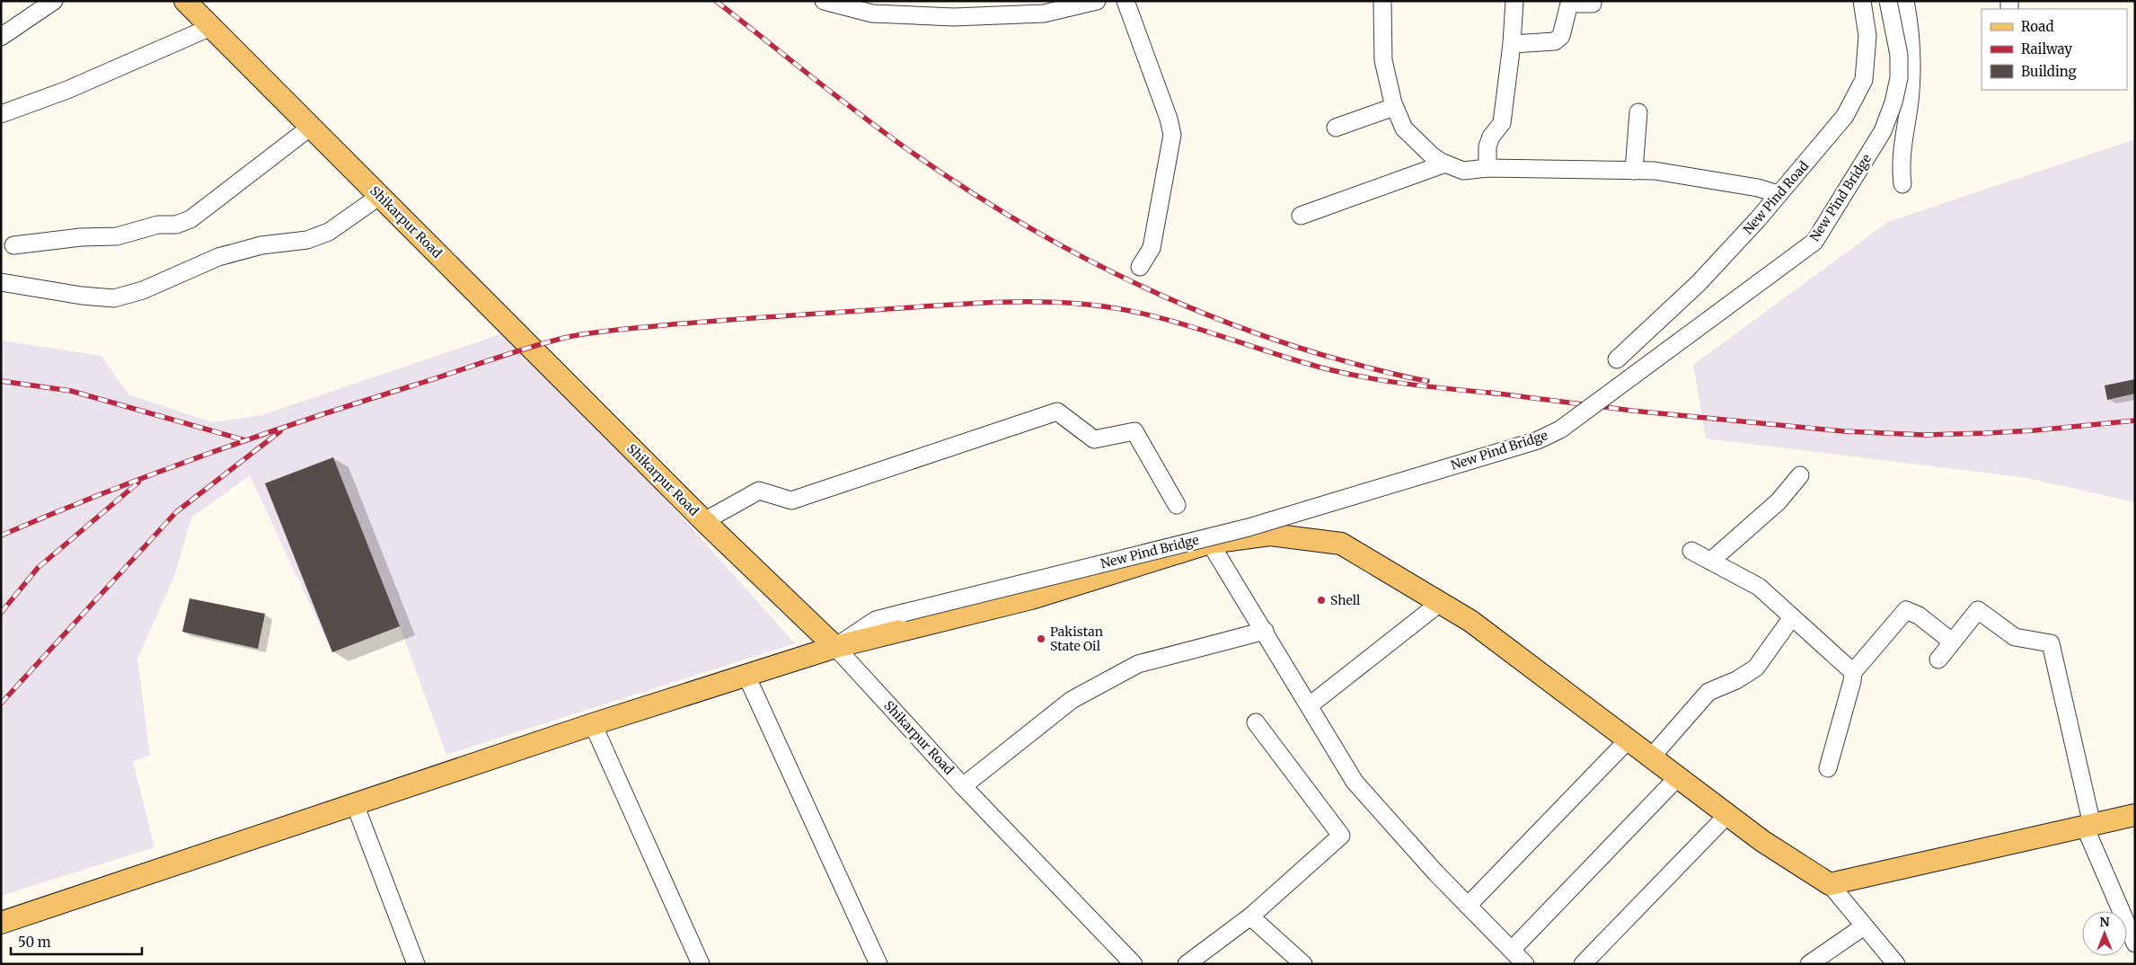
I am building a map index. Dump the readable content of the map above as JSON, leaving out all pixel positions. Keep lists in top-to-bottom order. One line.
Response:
{"streets":{"main road":["Shikarpur Road"],"street":["New Pind Road","New Pind Bridge"]},"crossings":[["New Pind Bridge","Shikarpur Road"]],"places":["Shell","Pakistan State Oil"],"legend":["Road","Railway","Building"],"scale_bar":"50 m","north":"top"}
